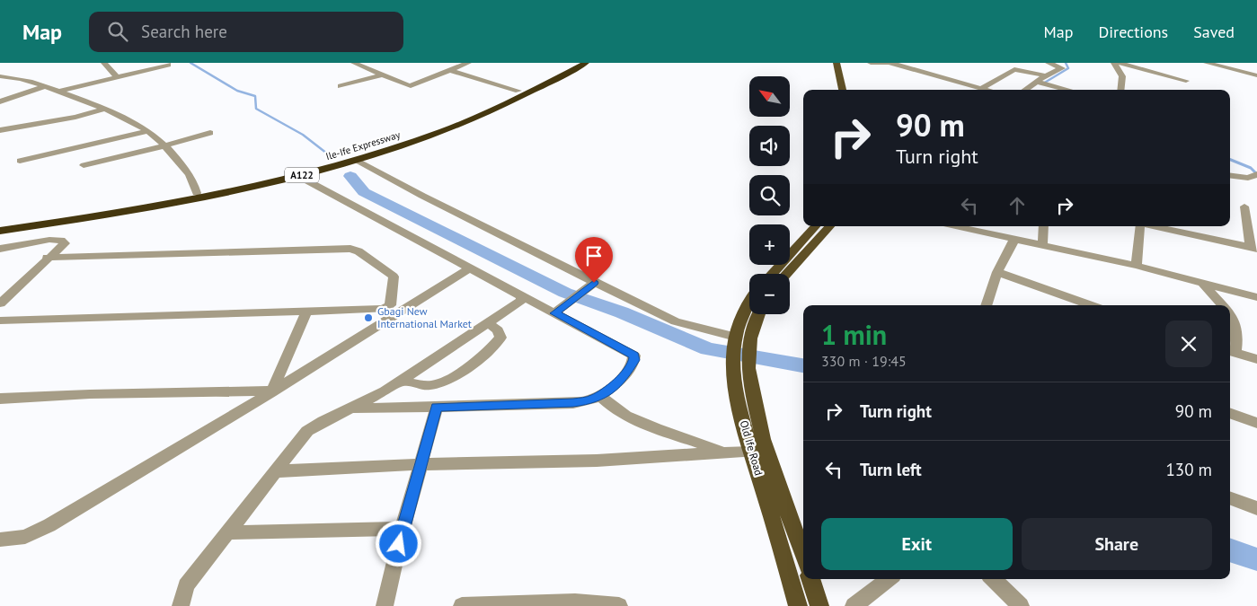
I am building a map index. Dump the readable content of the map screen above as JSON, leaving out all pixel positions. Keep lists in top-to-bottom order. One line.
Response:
{"streets":{"highway":["Ile-Ife Expressway","A122"],"main road":["Old Ife Road"]},"places":["Gbagi New International Market"],"north":"top left","page":{"header":"Map","search":"Search here","nav":["Map","Directions","Saved"],"map_buttons":["+","−"],"turn":["90 m","Turn right"],"heading":["1 min","330 m · 19:45"],"list":[{"name":"Turn right","value":"90 m"},{"name":"Turn left","value":"130 m"}],"buttons":["Exit","Share"]}}
